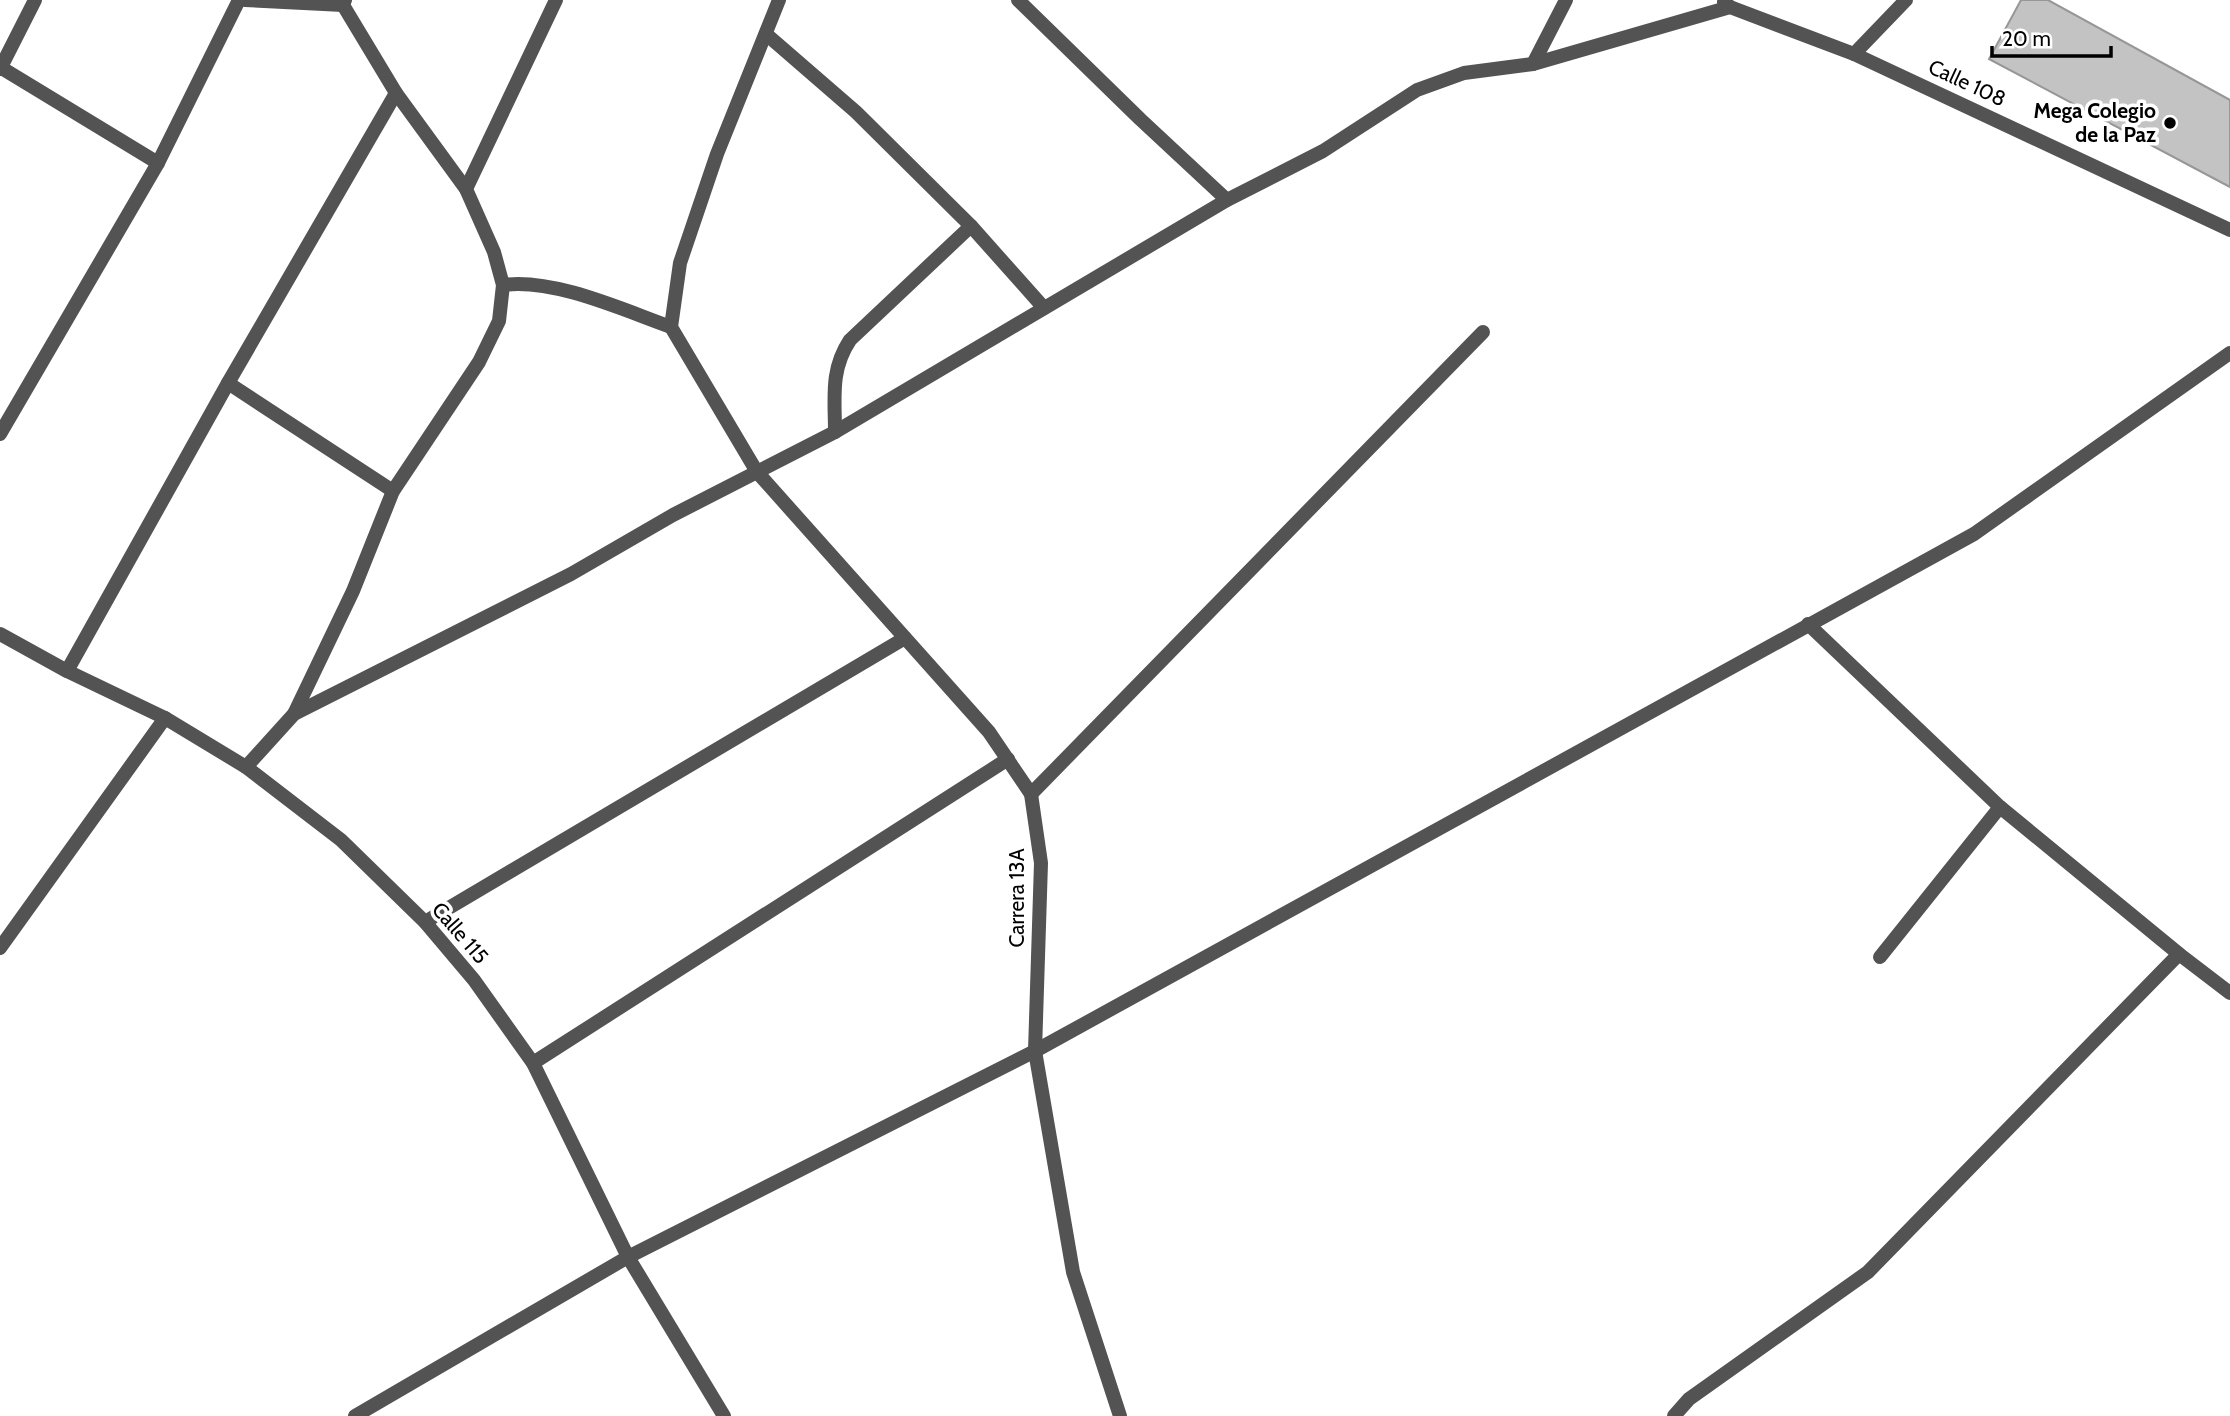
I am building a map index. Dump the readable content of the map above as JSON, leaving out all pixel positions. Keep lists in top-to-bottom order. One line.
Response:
{"streets":{"street":["Calle 108","Carrera 13A","Calle 115"]},"places":["Mega Colegio de la Paz"],"scale_bar":"20 m"}
